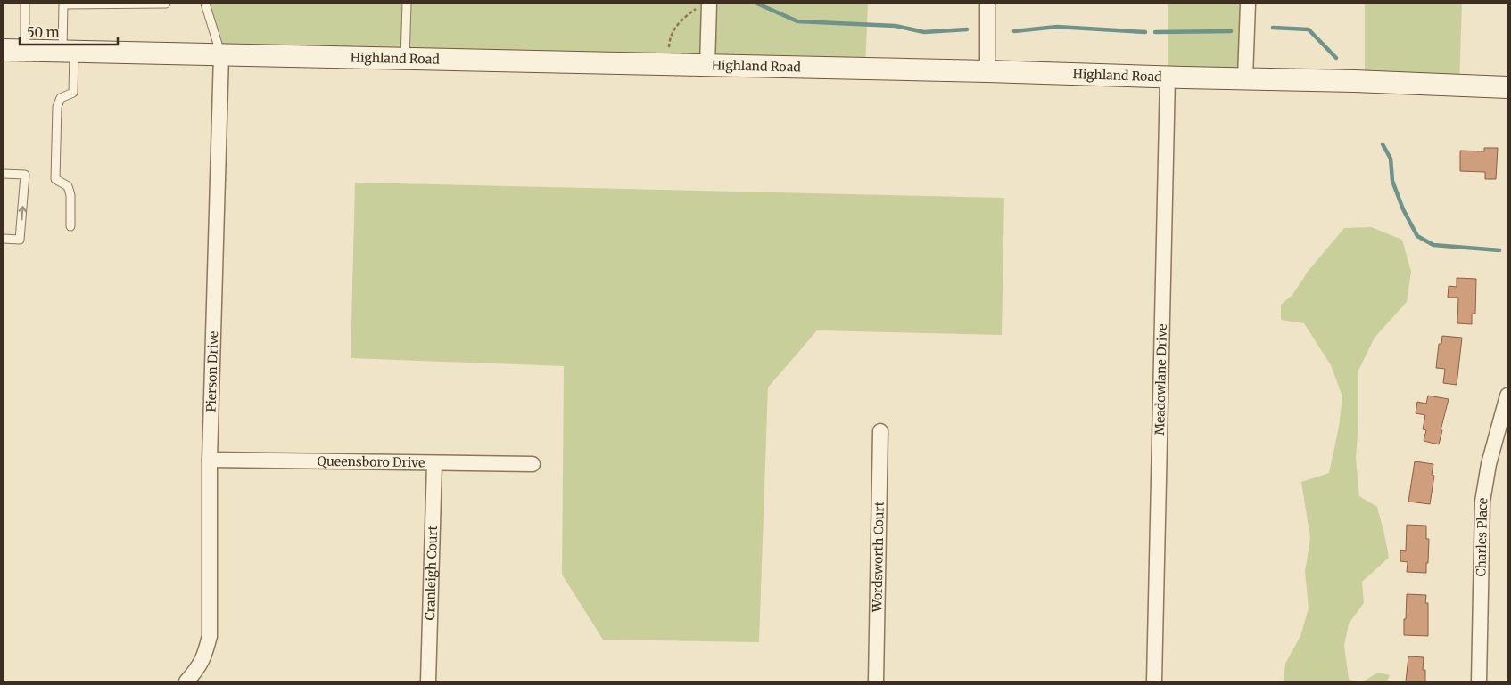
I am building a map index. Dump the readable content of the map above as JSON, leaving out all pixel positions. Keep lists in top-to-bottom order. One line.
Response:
{"streets":{"street":["Highland Road","Pierson Drive","Meadowlane Drive","Queensboro Drive","Charles Place","Wordsworth Court","Cranleigh Court"]},"crossings":[["Highland Road","Pierson Drive"],["Highland Road","Meadowlane Drive"],["Pierson Drive","Queensboro Drive"],["Queensboro Drive","Cranleigh Court"]],"scale_bar":"50 m"}
